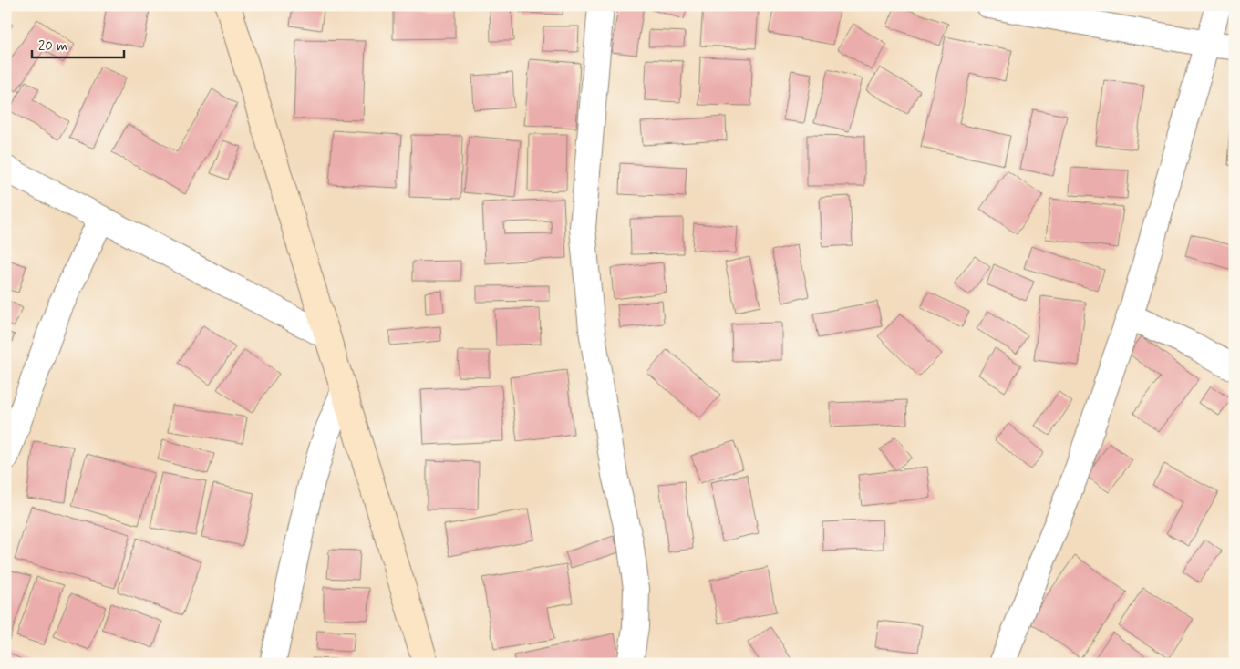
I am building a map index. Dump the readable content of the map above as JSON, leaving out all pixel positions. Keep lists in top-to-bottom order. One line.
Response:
{"scale_bar":"20 m"}
